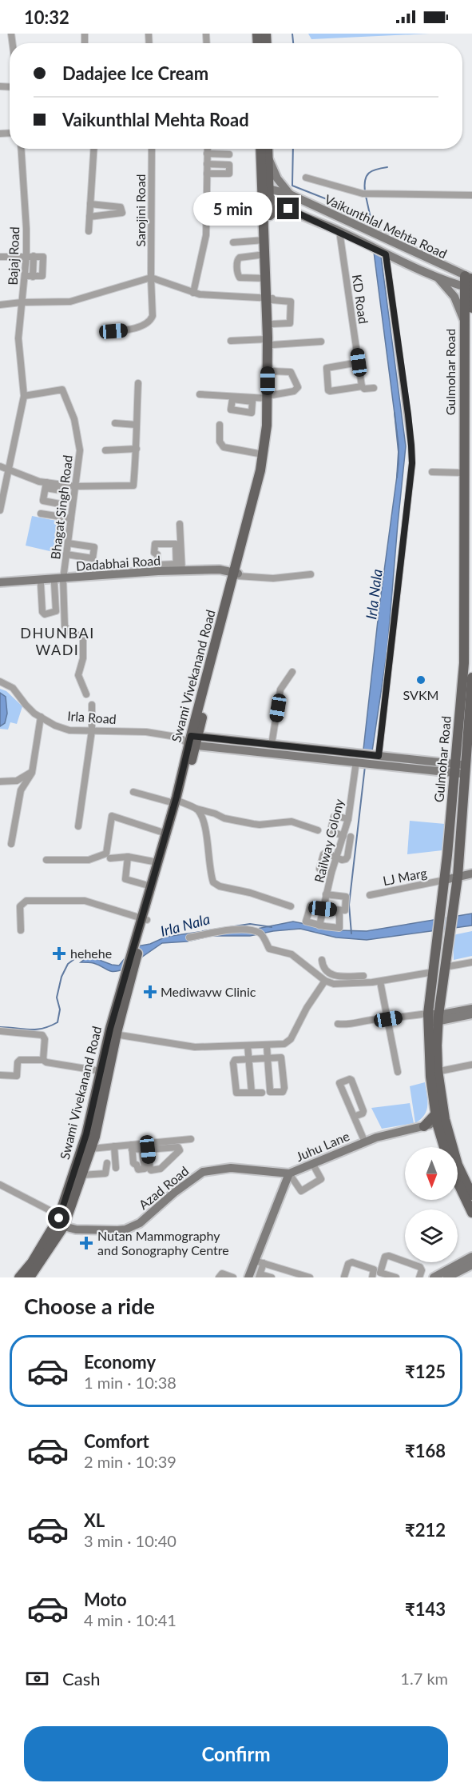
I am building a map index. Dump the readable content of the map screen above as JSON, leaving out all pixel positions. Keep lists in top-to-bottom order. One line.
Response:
{"streets":{"main road":["Gulmohar Road","Swami Vivekanand Road"],"street":["Sarojini Road","Vaikunthlal Mehta Road","Bajaj Road","KD Road","Bhagat Singh Road","Dadabhai Road","Irla Road","Railway Colony","LJ Marg","Juhu Lane","Azad Road"]},"crossings":[["Vaikunthlal Mehta Road","KD Road"],["Vaikunthlal Mehta Road","Gulmohar Road"],["Vaikunthlal Mehta Road","Swami Vivekanand Road"],["Bajaj Road","Bhagat Singh Road"],["Gulmohar Road","LJ Marg"],["Bhagat Singh Road","Dadabhai Road"],["Dadabhai Road","Swami Vivekanand Road"],["Swami Vivekanand Road","Irla Road"],["Swami Vivekanand Road","Azad Road"],["Juhu Lane","Azad Road"]],"districts":["DHUNBAI WADI"],"water":["Irla Nala"],"places":{"other":["SVKM"],"health":["hehehe","Mediwavw Clinic","Nutan Mammography and Sonography Centre"]},"north":"bottom","page":{"status":"10:32","banner":["Dadajee Ice Cream","Vaikunthlal Mehta Road"],"bubble":"5 min","heading":"Choose a ride","list":[{"name":"Economy","note":"1 min · 10:38","value":"₹125"},{"name":"Comfort","note":"2 min · 10:39","value":"₹168"},{"name":"XL","note":"3 min · 10:40","value":"₹212"},{"name":"Moto","note":"4 min · 10:41","value":"₹143"}],"pay":["Cash","1.7 km"],"buttons":"Confirm"}}
